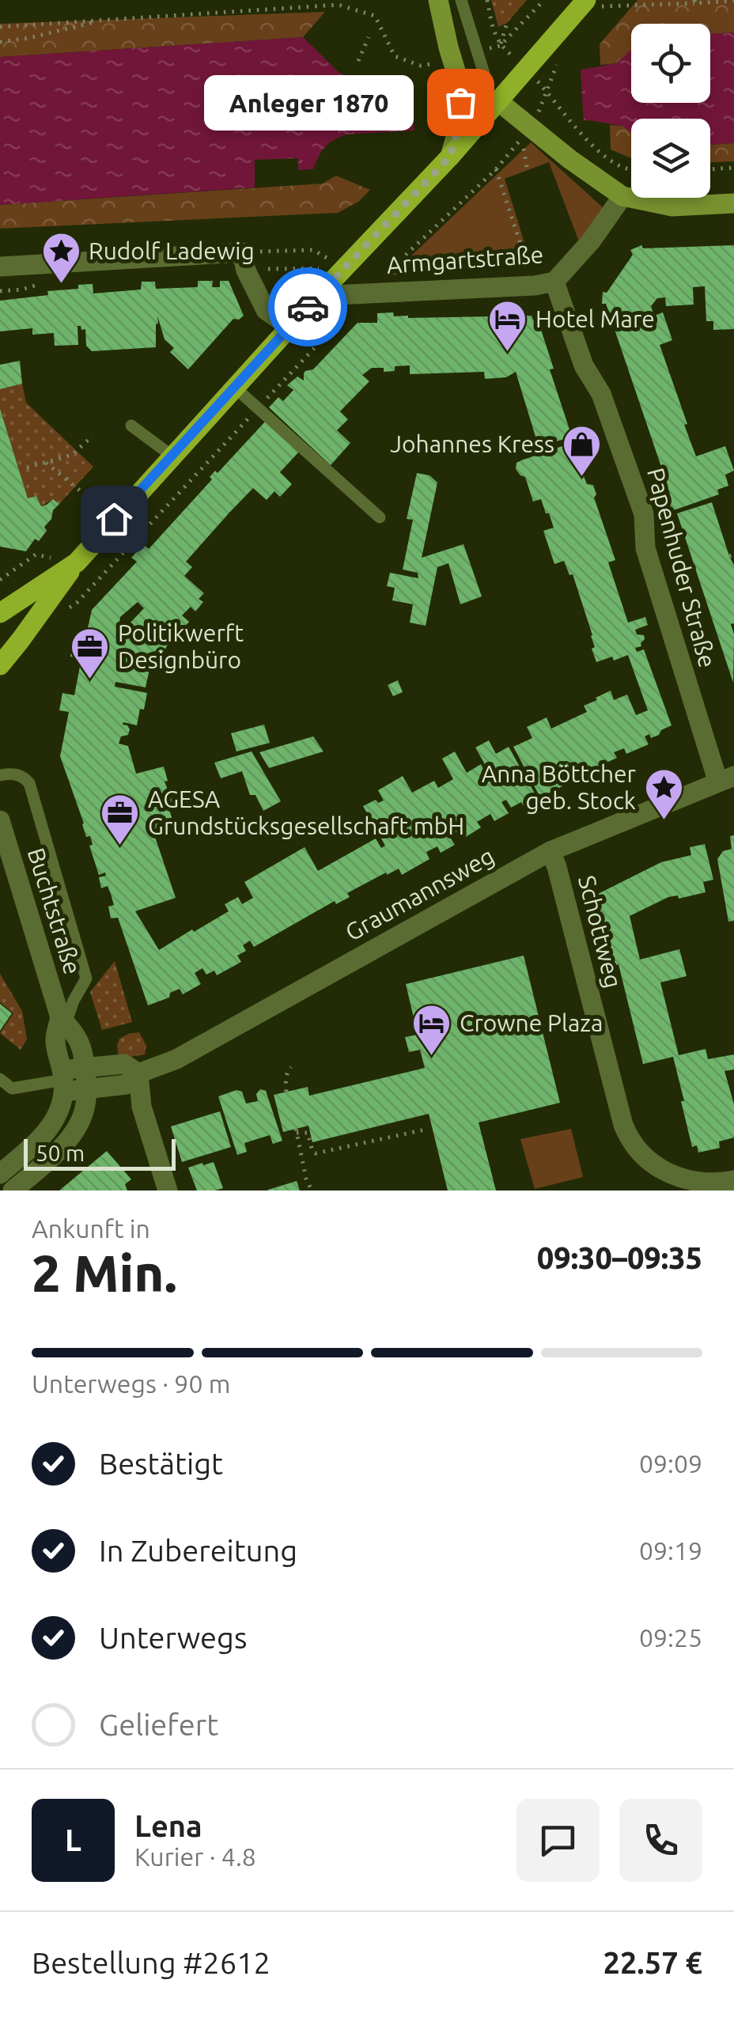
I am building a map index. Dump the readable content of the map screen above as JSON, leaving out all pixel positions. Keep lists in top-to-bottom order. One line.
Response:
{"streets":{"street":["Armgartstraße","Papenhuder Straße","Graumannsweg","Buchtstraße","Schottweg"]},"crossings":[["Armgartstraße","Papenhuder Straße"],["Papenhuder Straße","Graumannsweg"],["Graumannsweg","Buchtstraße"],["Graumannsweg","Schottweg"]],"places":{"other":["Anleger 1870"],"place":["Rudolf Ladewig","Anna Böttcher geb. Stock"],"hotel":["Hotel Mare","Crowne Plaza"],"shop":["Johannes Kress"],"office":["Politikwerft Designbüro","AGESA Grundstücksgesellschaft mbH"]},"scale_bar":"50 m","page":{"bubble":"Anleger 1870","scale":"50 m","heading":["2 Min.","Ankunft in","09:30–09:35"],"panel":["Lena","Kurier · 4.8","Bestellung #2612","22.57 €"],"bar":"Unterwegs · 90 m","list":[["Bestätigt","09:09"],["In Zubereitung","09:19"],["Unterwegs","09:25"],"Geliefert"],"round":"L"}}
